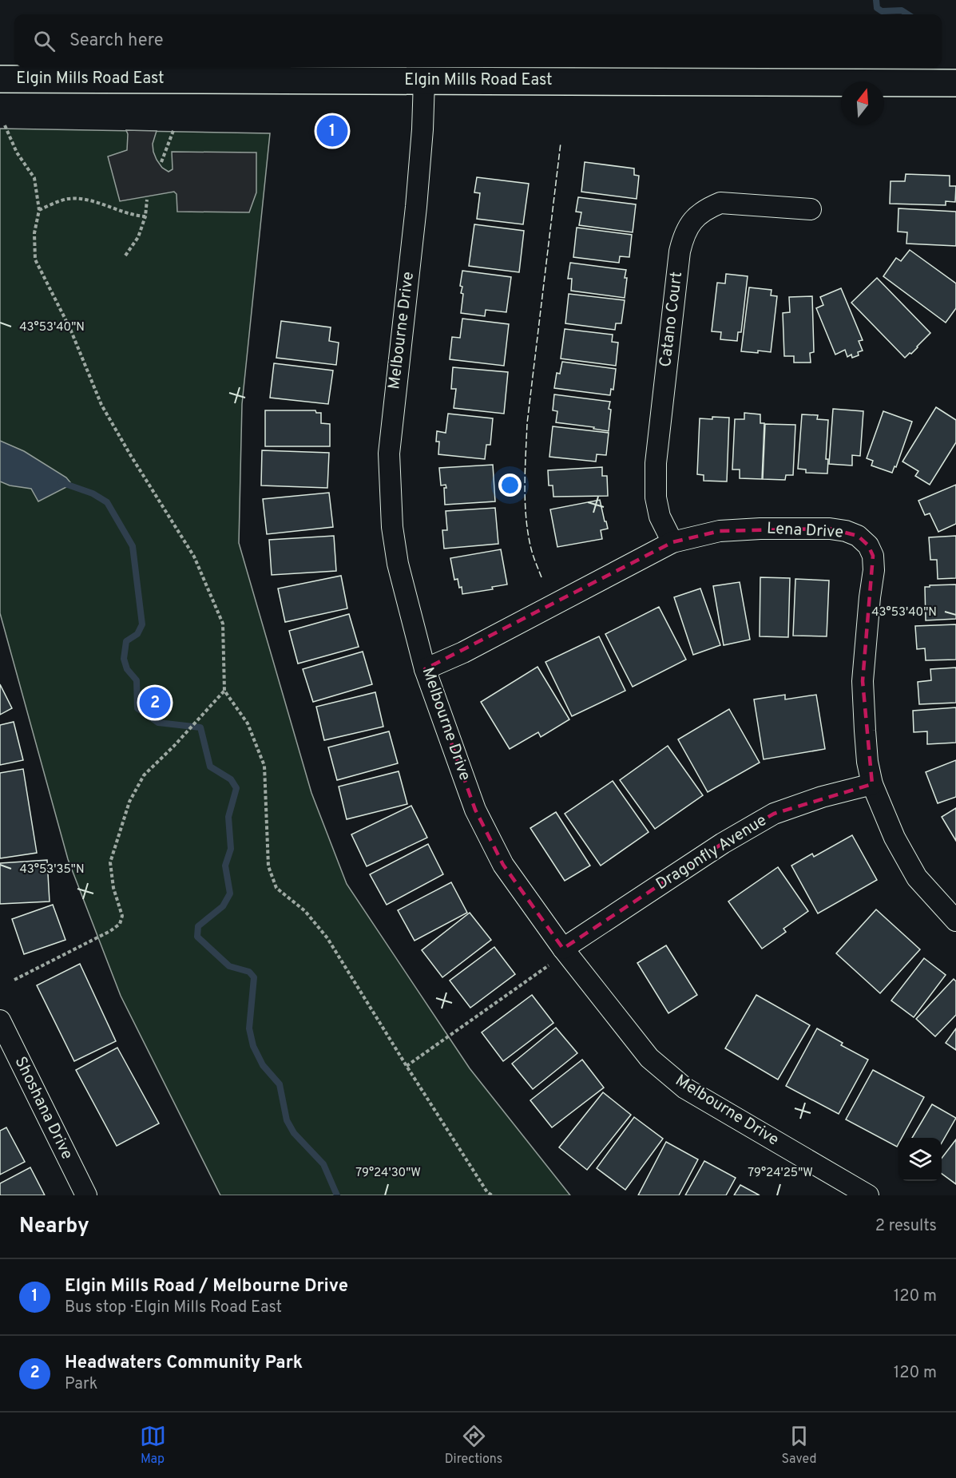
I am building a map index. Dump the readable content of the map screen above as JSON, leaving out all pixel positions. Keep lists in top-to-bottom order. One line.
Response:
{"streets":{"main road":["Elgin Mills Road East"],"street":["Catano Court","Melbourne Drive","Lena Drive","Dragonfly Avenue","Shoshana Drive"]},"crossings":[["Elgin Mills Road East","Melbourne Drive"],["Catano Court","Lena Drive"],["Melbourne Drive","Lena Drive"],["Melbourne Drive","Dragonfly Avenue"],["Lena Drive","Dragonfly Avenue"]],"north":"top","page":{"search":"Search here","pins":["1","2"],"heading":["Nearby","2 results"],"list":[{"mark":"1","name":"Elgin Mills Road / Melbourne Drive","note":"Bus stop · Elgin Mills Road East","value":"120 m"},{"mark":"2","name":"Headwaters Community Park","note":"Park","value":"120 m"}],"nav":["Map","Directions","Saved"]},"coordinates":["43°53'40\"N","43°53'35\"N","79°24'30\"W","79°24'25\"W"]}
